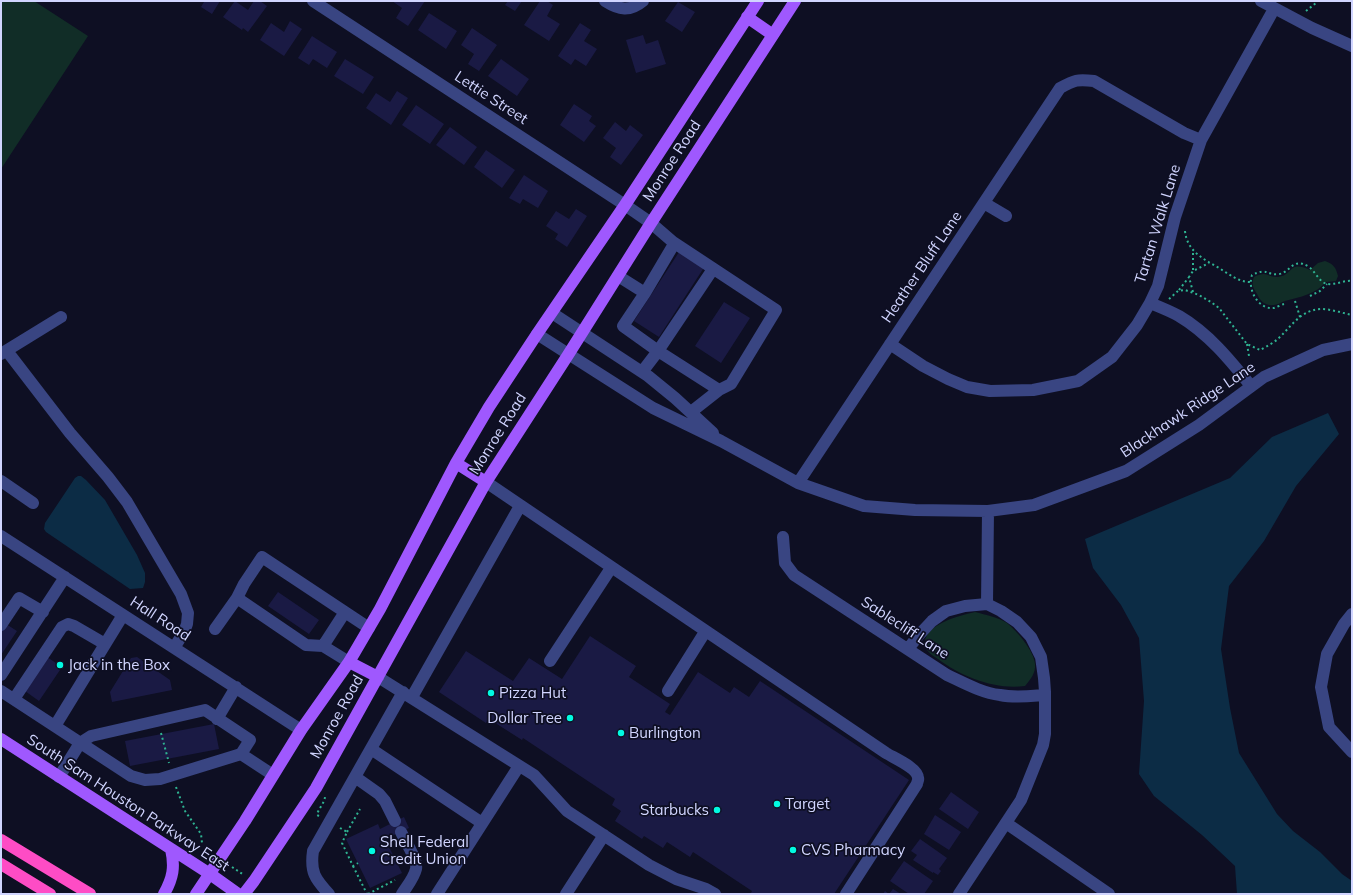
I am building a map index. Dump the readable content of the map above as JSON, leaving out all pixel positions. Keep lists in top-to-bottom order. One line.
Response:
{"streets":{"main road":["Monroe Road","South Sam Houston Parkway East"],"street":["Lettie Street","Tartan Walk Lane","Heather Bluff Lane","Blackhawk Ridge Lane","Hall Road","Sablecliff Lane"]},"crossings":[["Lettie Street","Monroe Road"],["Monroe Road","Blackhawk Ridge Lane"],["Monroe Road","Hall Road"],["Monroe Road","South Sam Houston Parkway East"],["Tartan Walk Lane","Heather Bluff Lane"],["Heather Bluff Lane","Blackhawk Ridge Lane"]],"places":["Jack in the Box","Pizza Hut","Dollar Tree","Burlington","Target","Starbucks","CVS Pharmacy","Shell Federal Credit Union"]}
